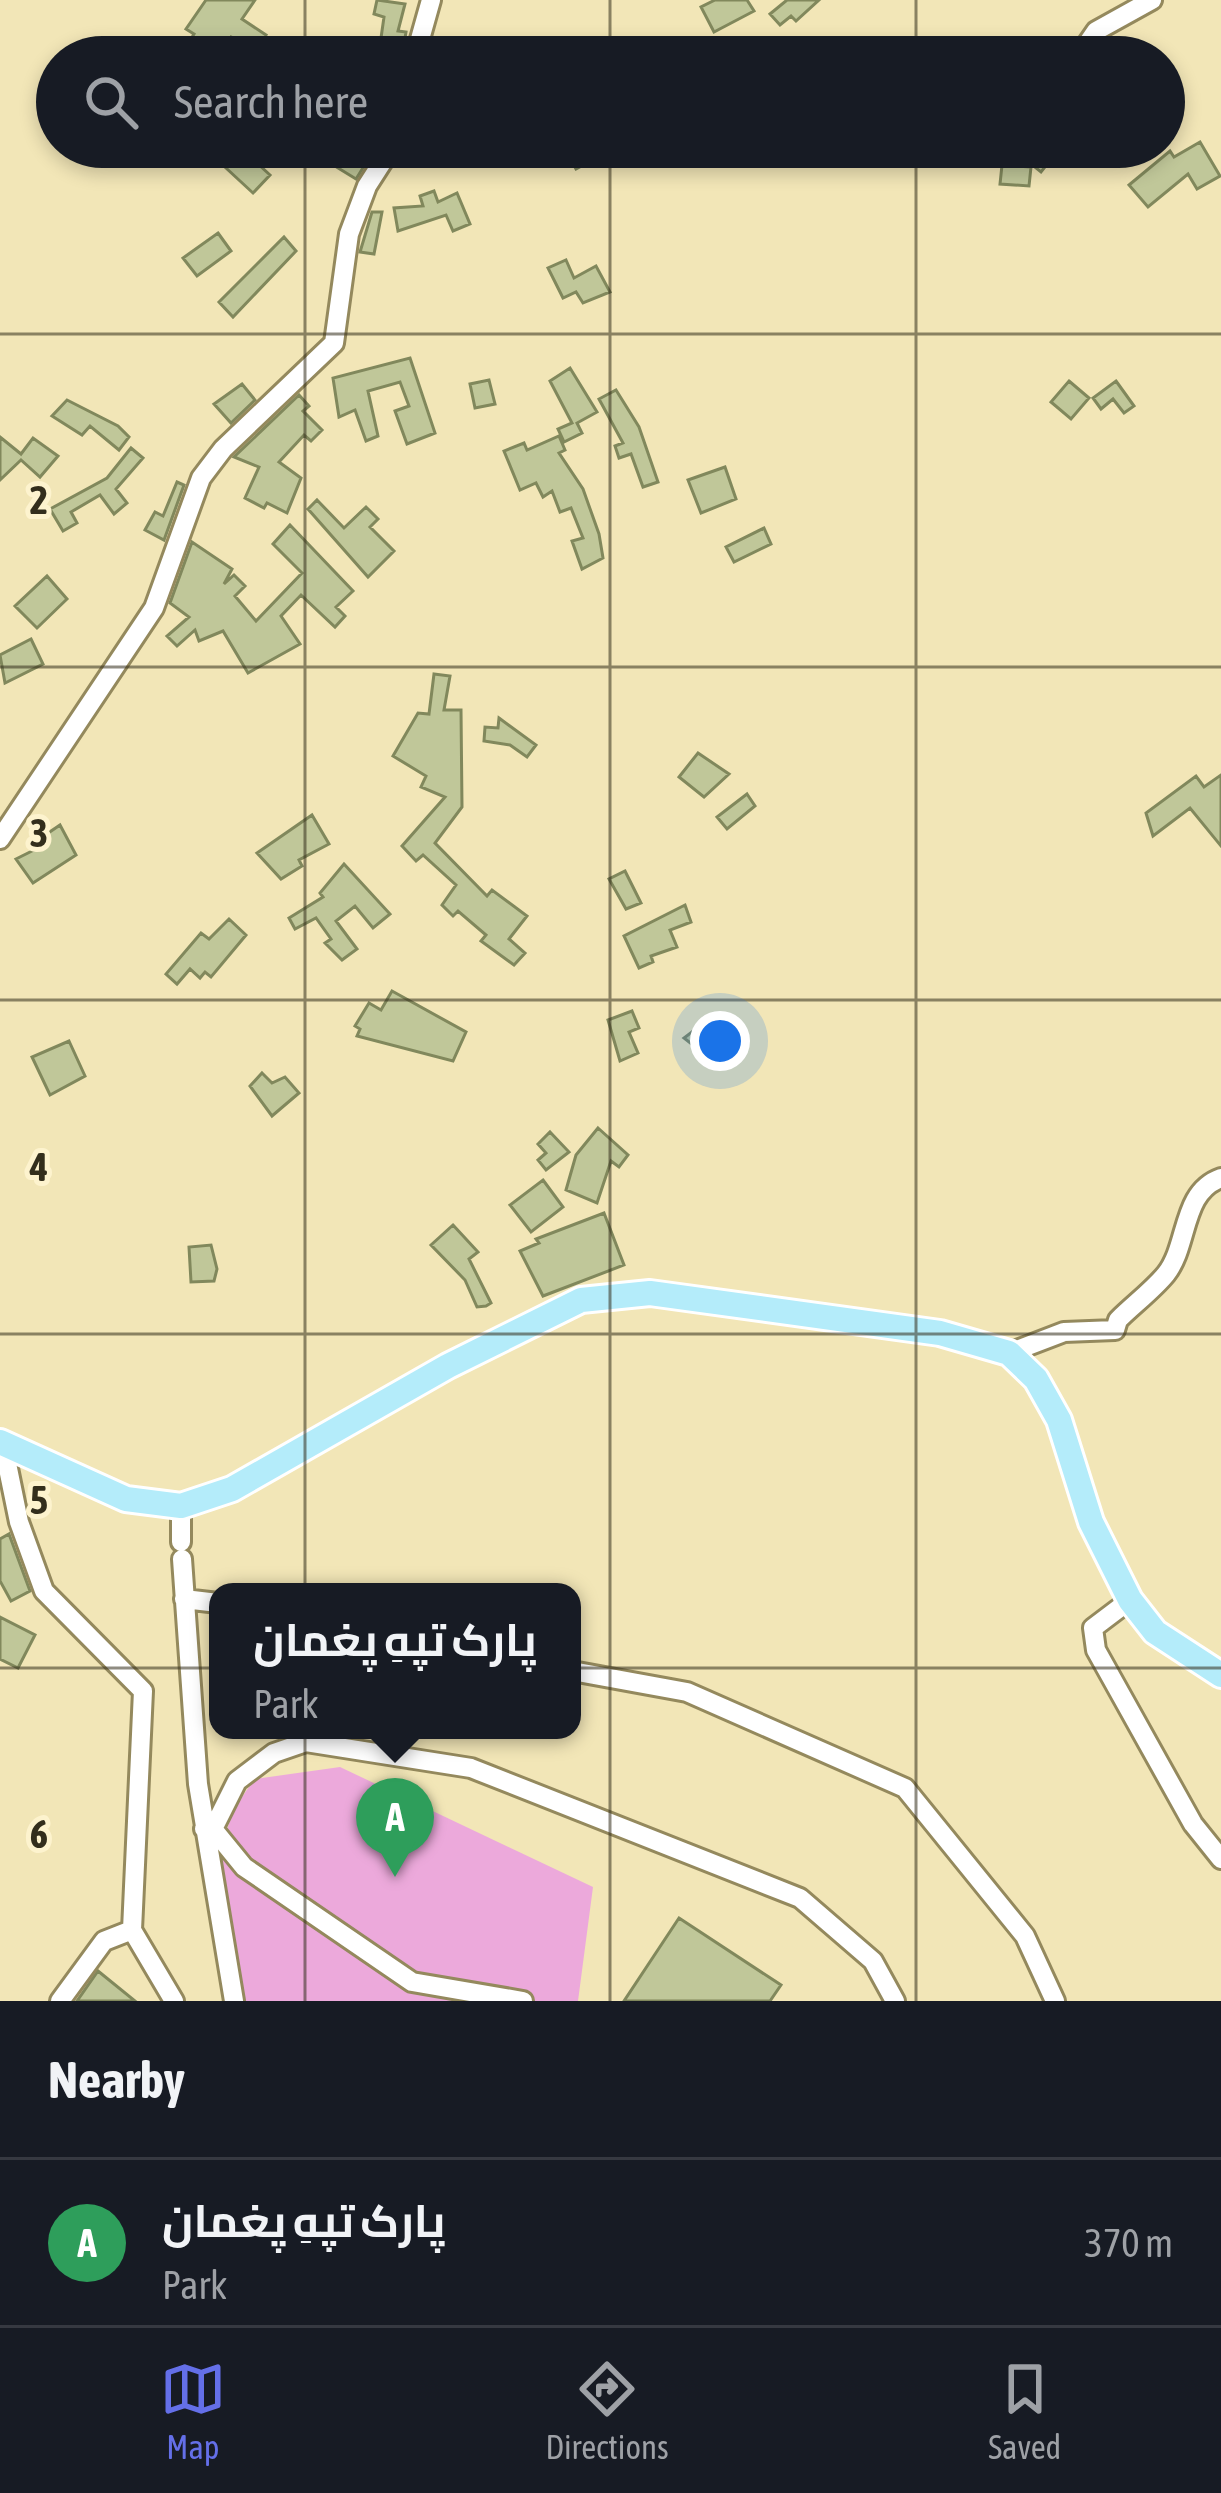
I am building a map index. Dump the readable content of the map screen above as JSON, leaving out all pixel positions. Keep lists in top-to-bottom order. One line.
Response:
{"page":{"search":"Search here","popup":["پارک تپهِ پغمان","Park"],"pins":"A","heading":"Nearby","list":[{"mark":"A","name":"پارک تپهِ پغمان","note":"Park","value":"370 m"}],"nav":["Map","Directions","Saved"]},"grid":{"rows":["2","3","4","5","6"]}}
